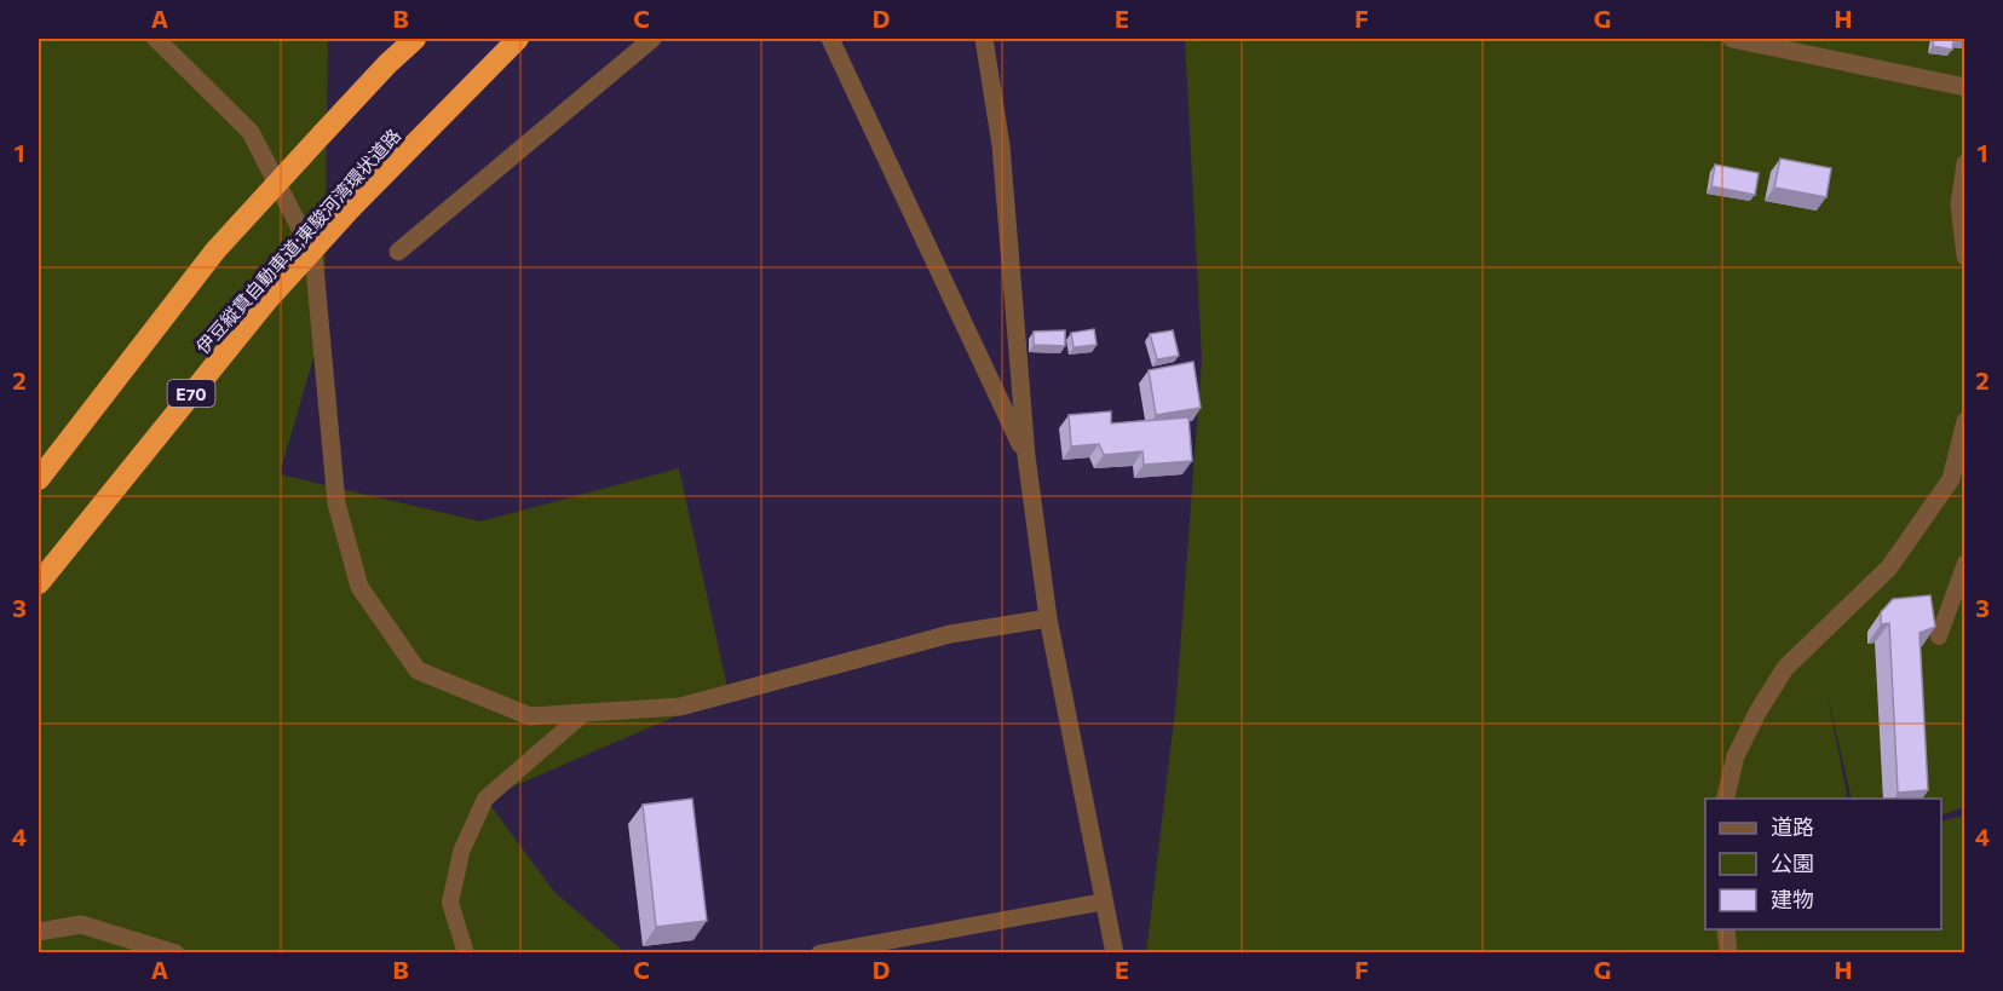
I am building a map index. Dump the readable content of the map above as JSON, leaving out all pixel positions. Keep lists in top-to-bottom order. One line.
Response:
{"streets":{"highway":["伊豆縦貫自動車道;東駿河湾環状道路","E70"]},"legend":["道路","公園","建物"],"grid":{"columns":["A","B","C","D","E","F","G","H"],"rows":["1","2","3","4"]}}
